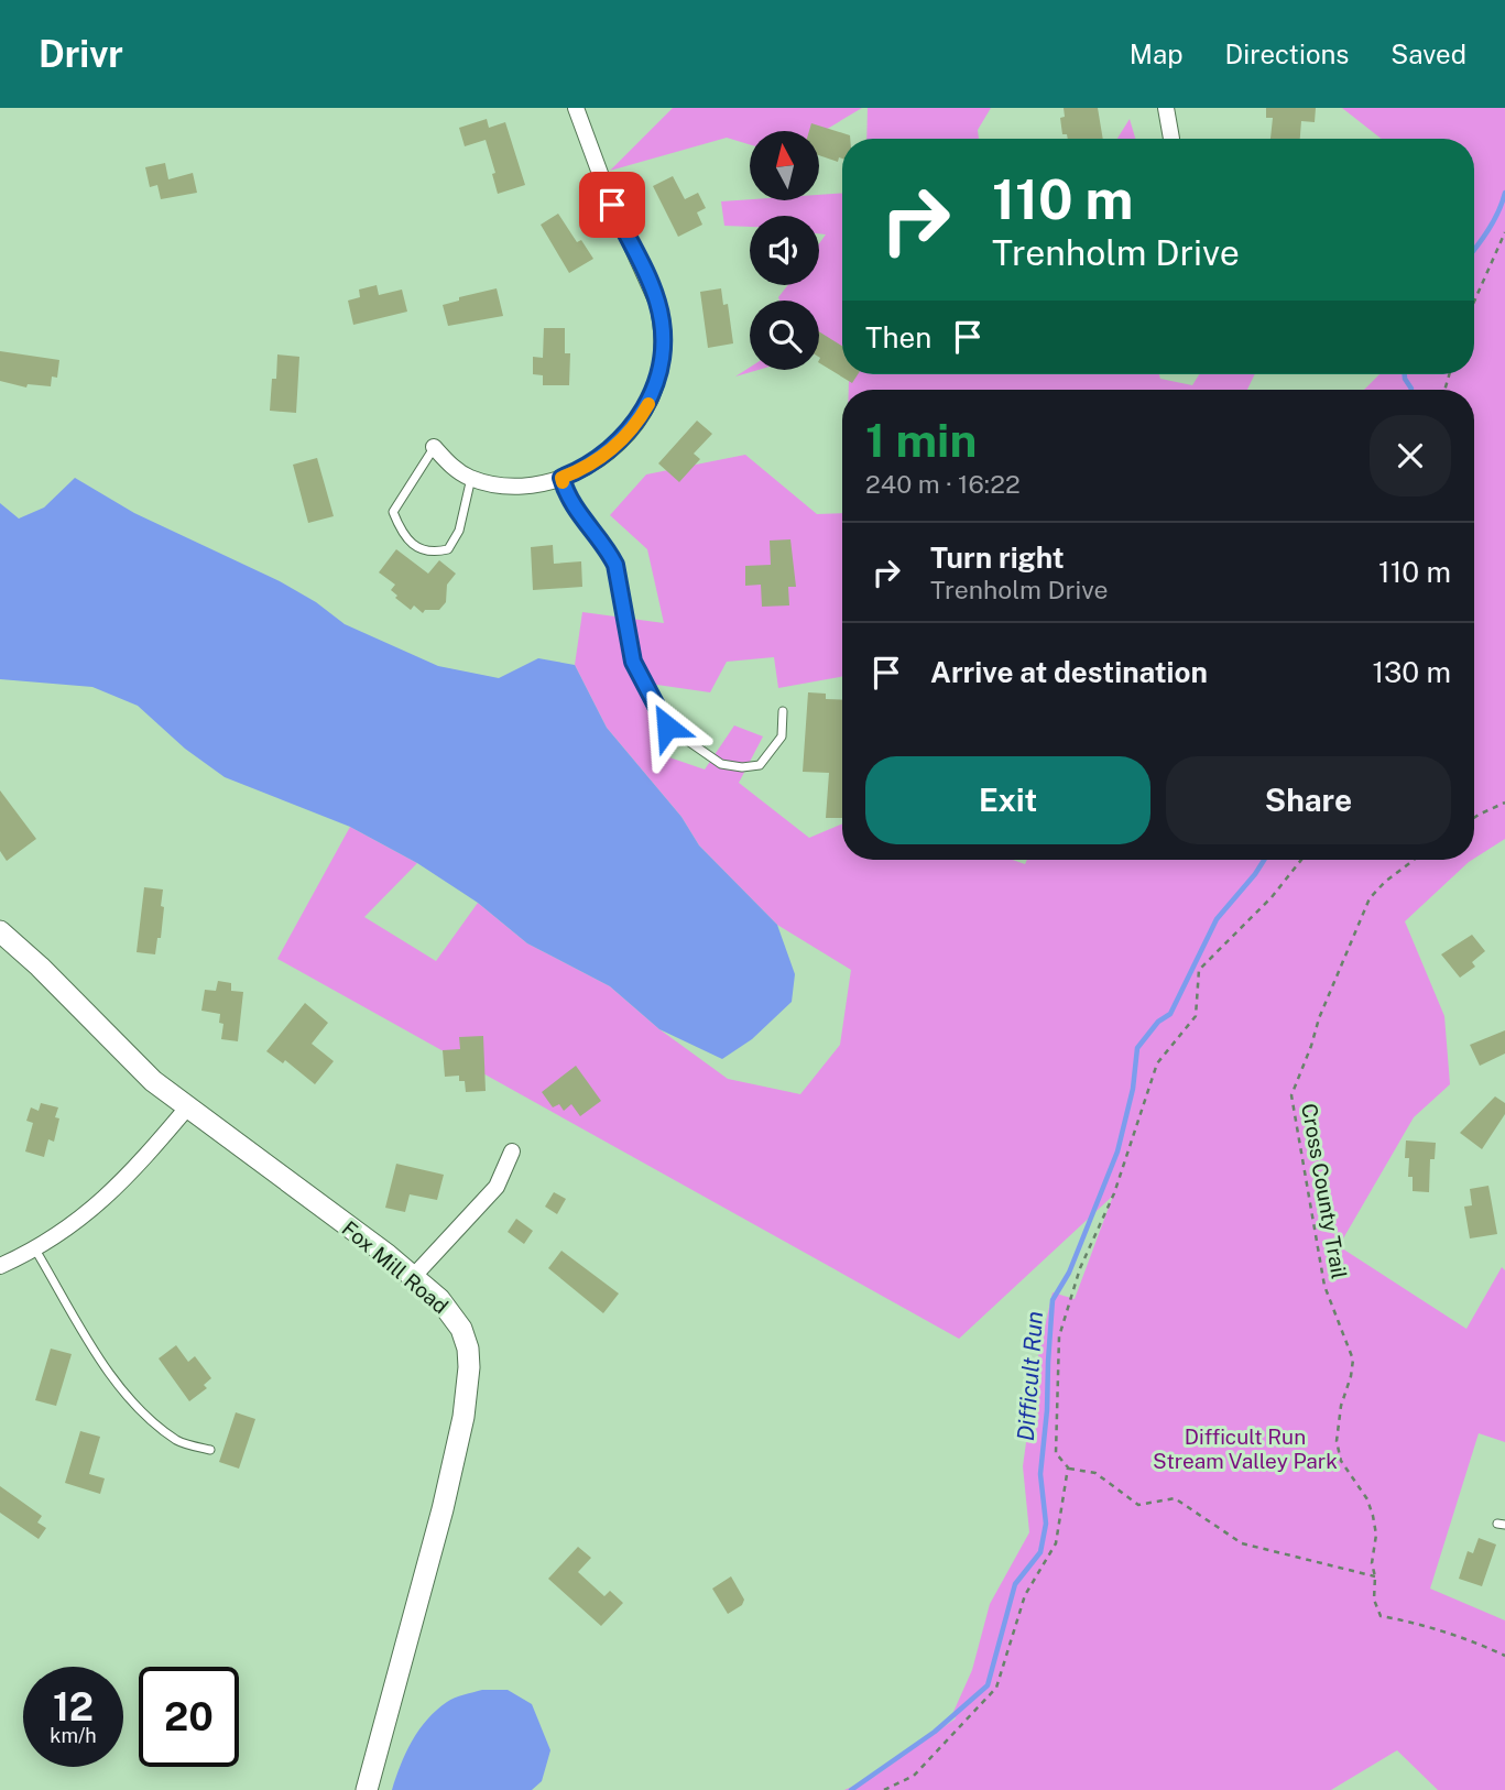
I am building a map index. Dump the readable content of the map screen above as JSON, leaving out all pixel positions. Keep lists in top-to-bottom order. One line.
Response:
{"streets":{"main road":["Fox Mill Road"],"path":["Cross County Trail"]},"water":["Difficult Run"],"parks":["Difficult Run Stream Valley Park"],"north":"top","page":{"header":"Drivr","nav":["Map","Directions","Saved"],"turn":["110 m","Trenholm Drive"],"then":"Then","heading":["1 min","240 m · 16:22"],"list":[{"name":"Turn right","note":"Trenholm Drive","value":"110 m"},{"name":"Arrive at destination","value":"130 m"}],"buttons":["Exit","Share"],"speed":"12 km/h","limit":"20"}}
